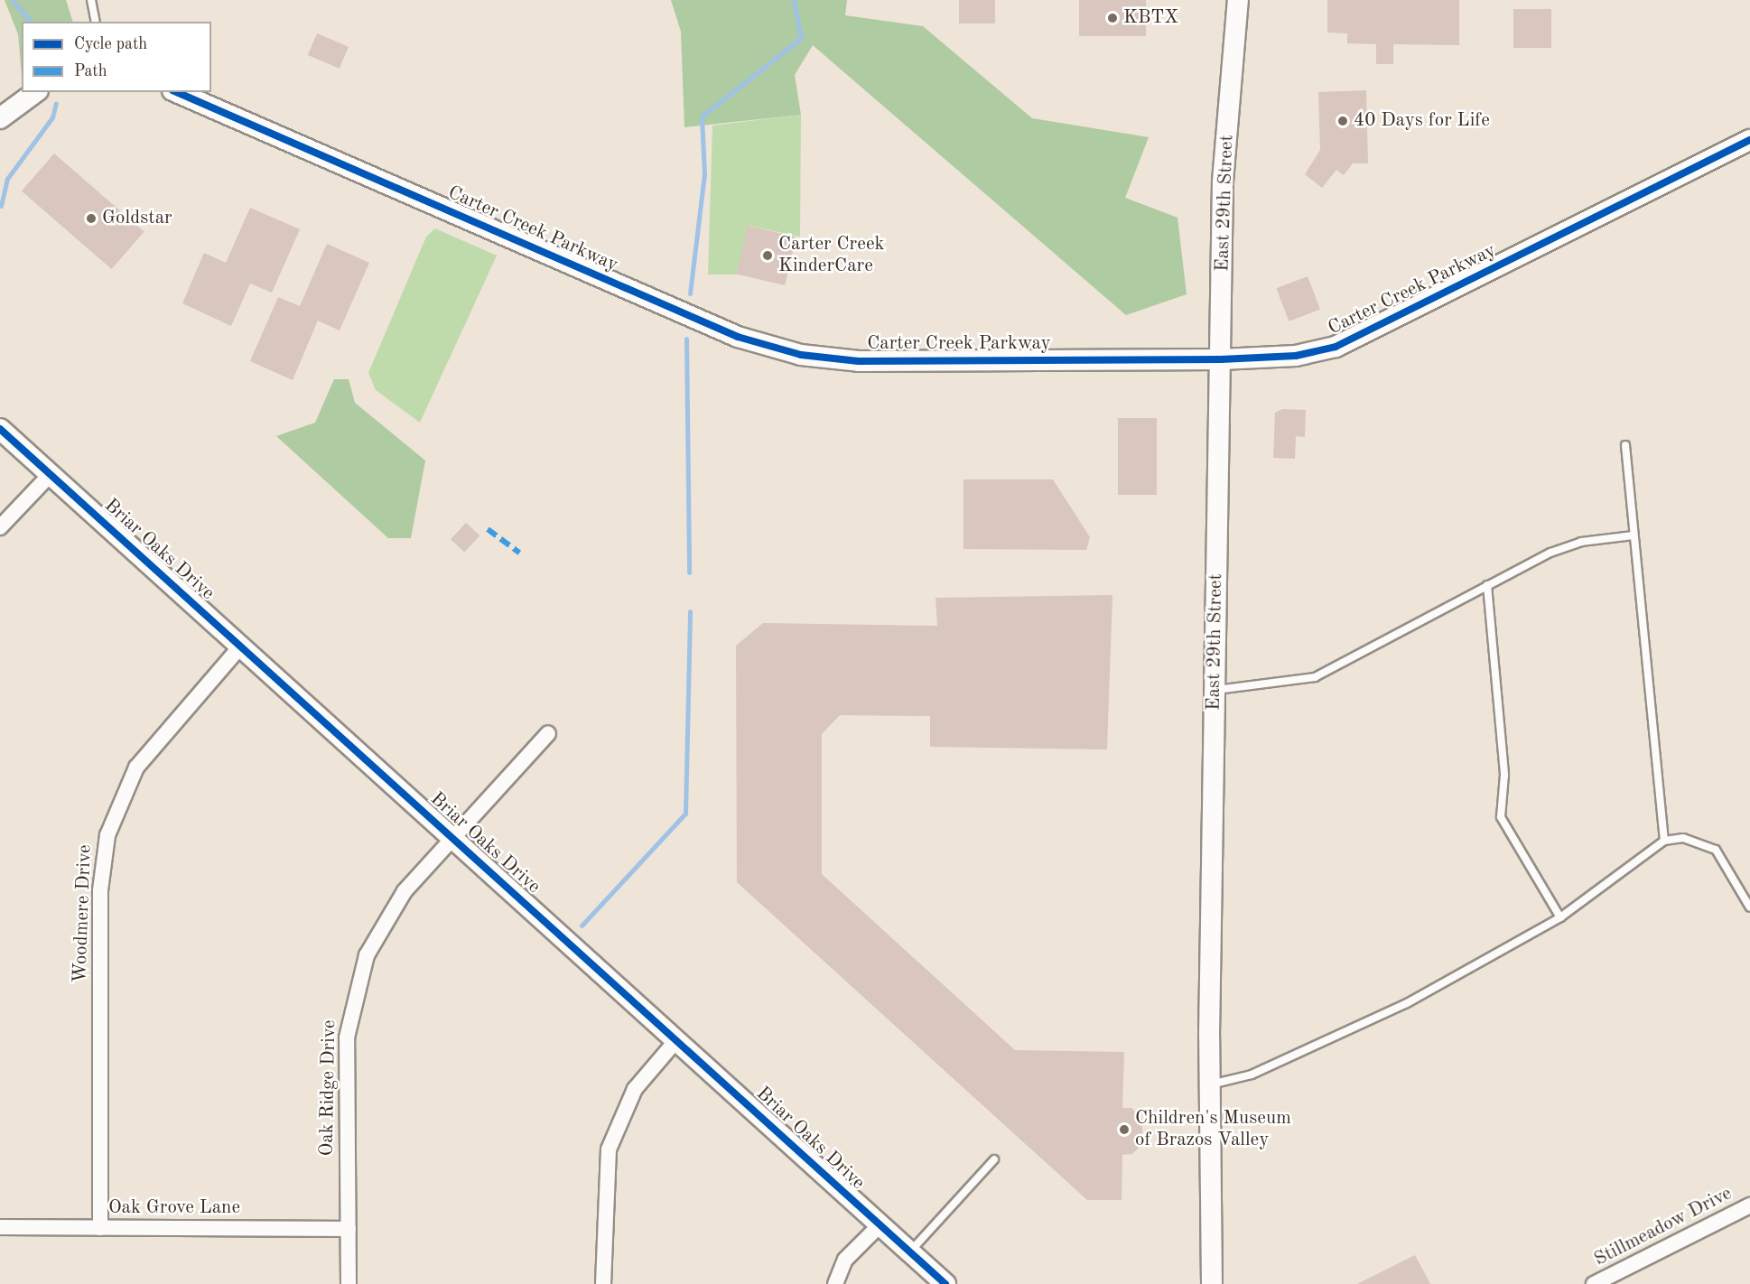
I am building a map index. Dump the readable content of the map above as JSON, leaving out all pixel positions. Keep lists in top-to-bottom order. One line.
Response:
{"streets":{"street":["East 29th Street","Carter Creek Parkway","Briar Oaks Drive","Woodmere Drive","Oak Ridge Drive","Oak Grove Lane","Stillmeadow Drive"]},"crossings":[["East 29th Street","Carter Creek Parkway"],["Briar Oaks Drive","Woodmere Drive"],["Briar Oaks Drive","Oak Ridge Drive"],["Woodmere Drive","Oak Grove Lane"],["Oak Ridge Drive","Oak Grove Lane"]],"places":["KBTX","40 Days for Life","Goldstar","Carter Creek KinderCare","Children's Museum of Brazos Valley"],"legend":["Cycle path","Path"]}
